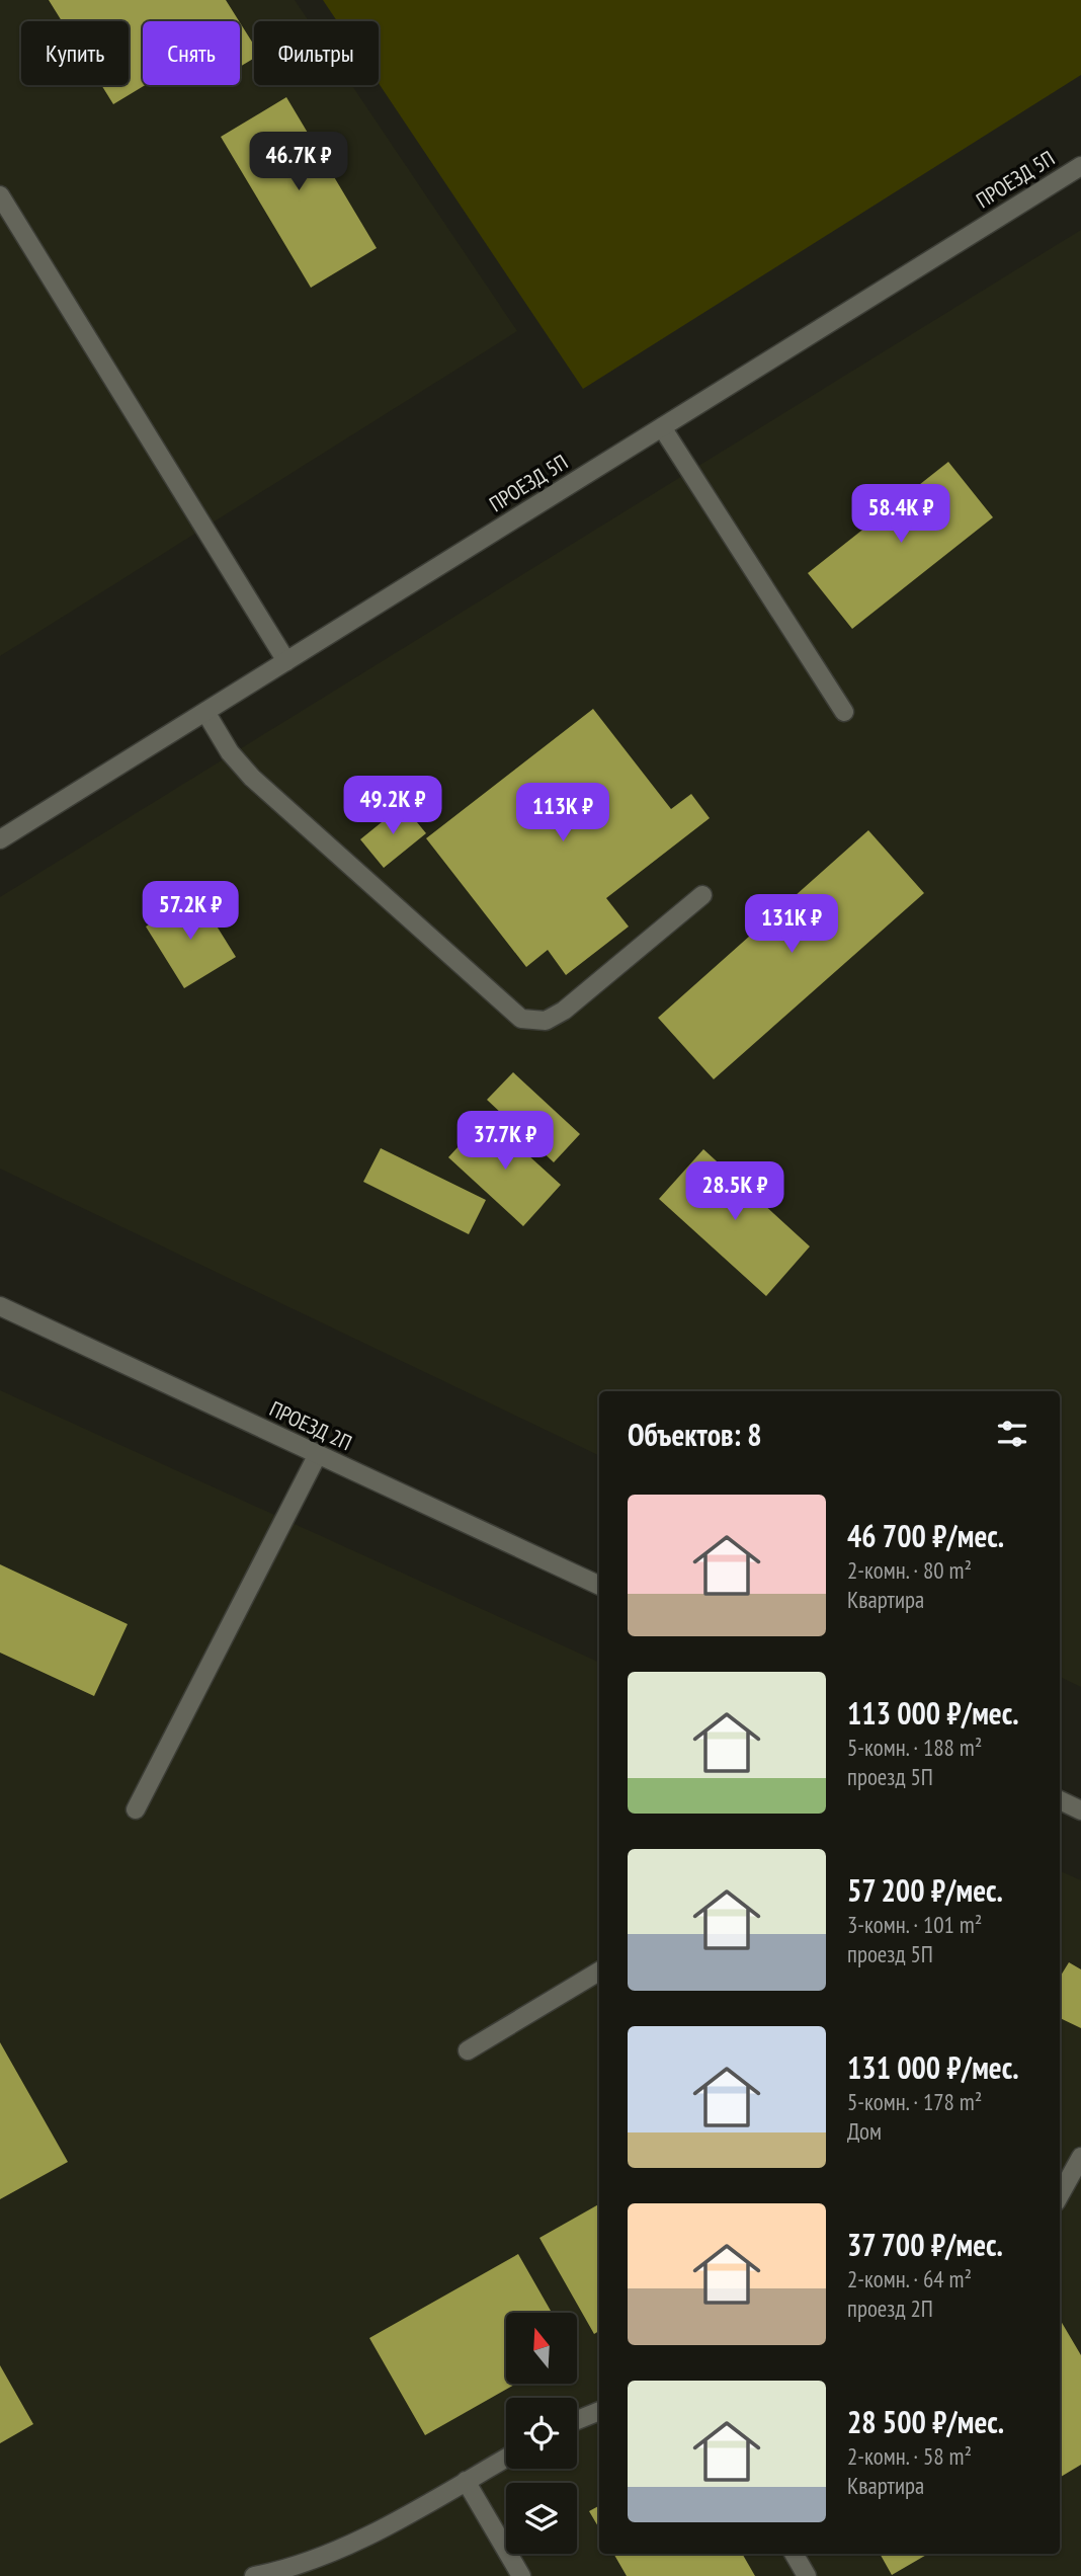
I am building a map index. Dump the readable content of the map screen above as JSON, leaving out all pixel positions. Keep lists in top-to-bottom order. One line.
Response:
{"streets":{"street":["ПРОЕЗД 5П","ПРОЕЗД 2П"]},"north":"top","page":{"chip":["Купить","Снять","Фильтры"],"price":["46.7K ₽","58.4K ₽","49.2K ₽","113K ₽","57.2K ₽","131K ₽","37.7K ₽","28.5K ₽"],"heading":"Объектов: 8","list":[{"name":"46 700 ₽/мес.","note":"2-комн. · 80 m² · Квартира"},{"name":"113 000 ₽/мес.","note":"5-комн. · 188 m² · проезд 5П"},{"name":"57 200 ₽/мес.","note":"3-комн. · 101 m² · проезд 5П"},{"name":"131 000 ₽/мес.","note":"5-комн. · 178 m² · Дом"},{"name":"37 700 ₽/мес.","note":"2-комн. · 64 m² · проезд 2П"},{"name":"28 500 ₽/мес.","note":"2-комн. · 58 m² · Квартира"}]}}
